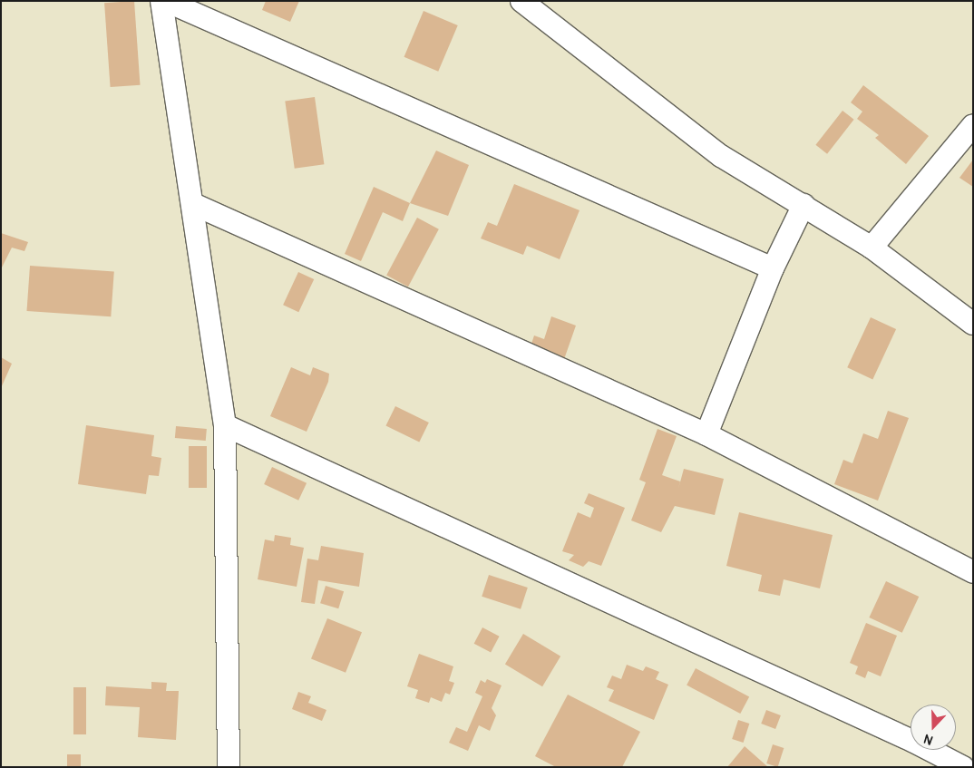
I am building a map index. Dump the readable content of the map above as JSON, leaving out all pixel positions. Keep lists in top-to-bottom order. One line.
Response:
{"north":"bottom"}
